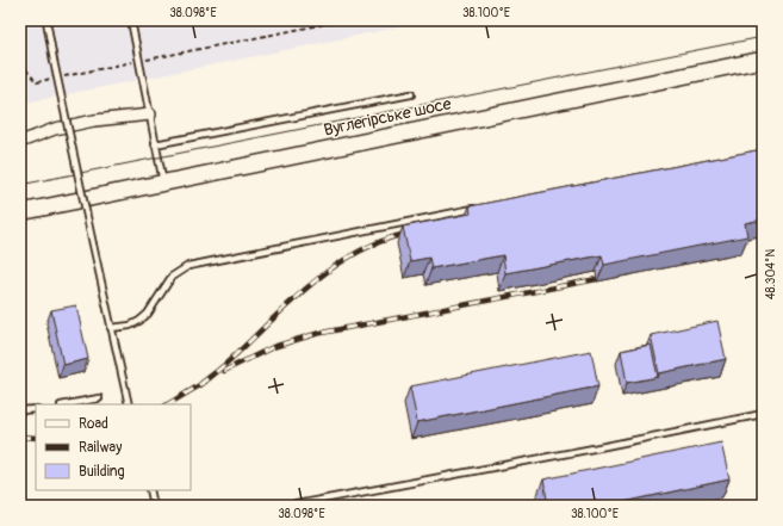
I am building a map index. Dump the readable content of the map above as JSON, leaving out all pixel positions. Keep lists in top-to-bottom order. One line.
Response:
{"streets":{"street":["Вуглегірське шосе"]},"legend":["Road","Railway","Building"],"coordinates":["38.098°E","38.100°E","48.304°N"]}
